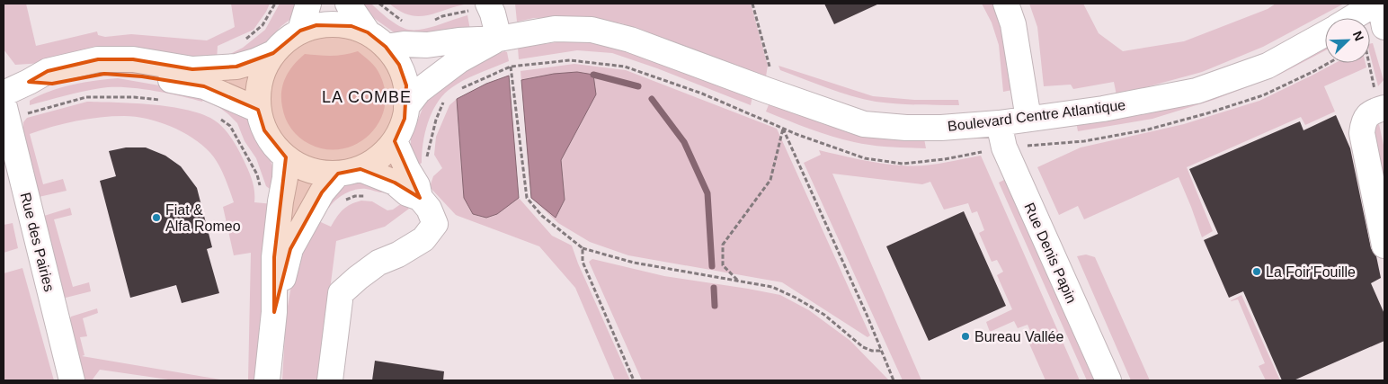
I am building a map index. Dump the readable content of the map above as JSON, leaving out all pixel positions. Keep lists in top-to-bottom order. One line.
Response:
{"streets":{"street":["Boulevard Centre Atlantique","Rue des Pairies","Rue Denis Papin"]},"crossings":[["Boulevard Centre Atlantique","Rue Denis Papin"]],"districts":["LA COMBE"],"places":["Fiat & Alfa Romeo","La Foir'Fouille","Bureau Vallée"],"north":"top right"}
